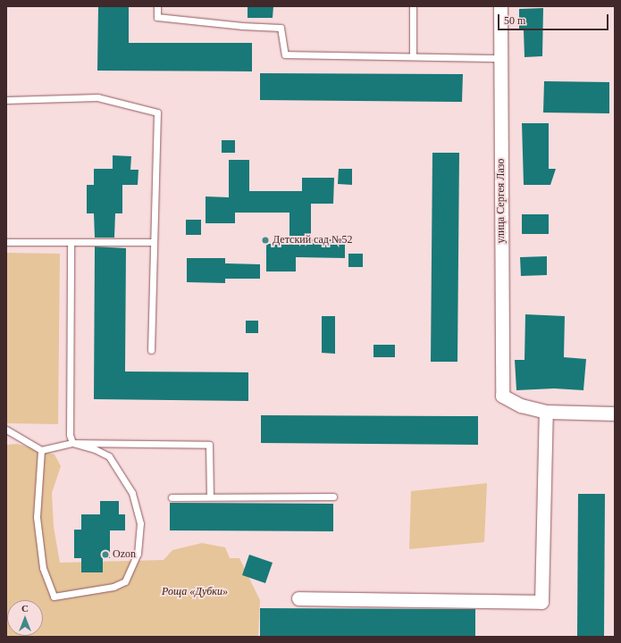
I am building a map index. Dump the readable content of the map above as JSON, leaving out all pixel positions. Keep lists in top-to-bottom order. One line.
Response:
{"streets":{"street":["улица Сергея Лазо"]},"parks":["Роща «Дубки»"],"places":["Детский сад №52","Ozon"],"scale_bar":"50 m","north":"top"}
